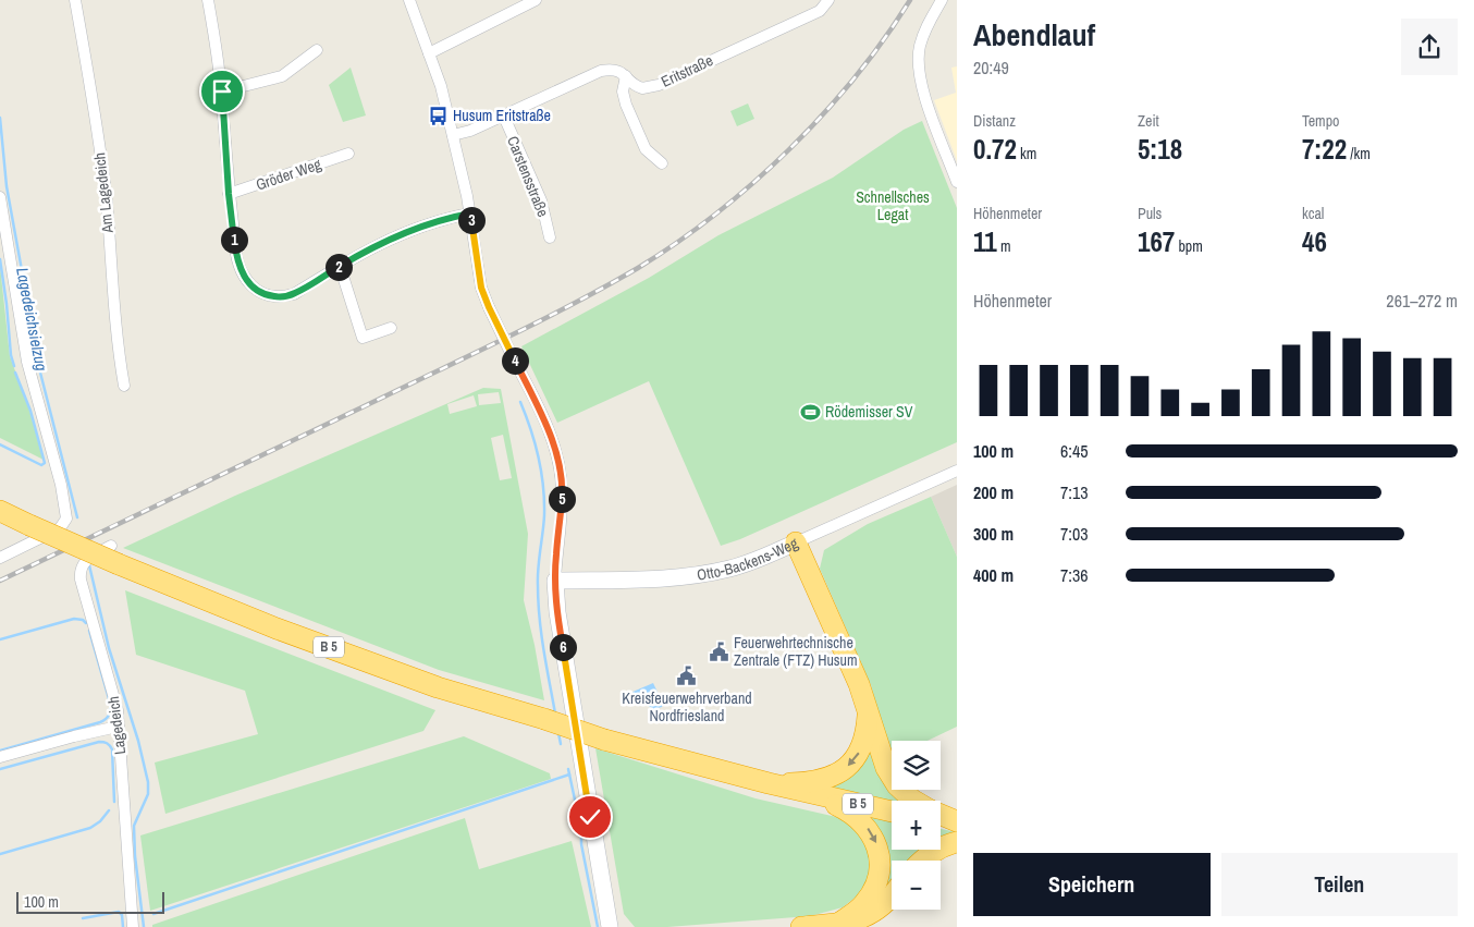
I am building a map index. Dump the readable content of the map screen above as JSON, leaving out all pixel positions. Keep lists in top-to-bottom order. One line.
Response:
{"streets":{"highway":["B 5"],"street":["Eritstraße","Gröder Weg","Carstensstraße","Am Lagedeich","Otto-Backens-Weg","Lagedeich"]},"crossings":[["Eritstraße","Carstensstraße"],["B 5","Lagedeich"]],"water":["Lagedeichsielzug"],"parks":["Schnellsches Legat"],"places":{"bus stop":["Husum Eritstraße"],"sports":["Rödemisser SV"],"public building":["Feuerwehrtechnische Zentrale (FTZ) Husum","Kreisfeuerwehrverband Nordfriesland"]},"scale_bar":"100 m","page":{"heading":["Abendlauf","20:49"],"stats":[["Distanz","0.72 km"],["Zeit","5:18"],["Tempo","7:22 /km"],["Höhenmeter","11 m"],["Puls","167 bpm"],["kcal","46"]],"pins":["3","1","2","4","5","6"],"chart":["Höhenmeter","261–272 m"],"list":[{"name":"100 m","note":"6:45"},{"name":"200 m","note":"7:13"},{"name":"300 m","note":"7:03"},{"name":"400 m","note":"7:36"}],"map_buttons":["+","−"],"buttons":["Speichern","Teilen"],"scale":"100 m"}}
